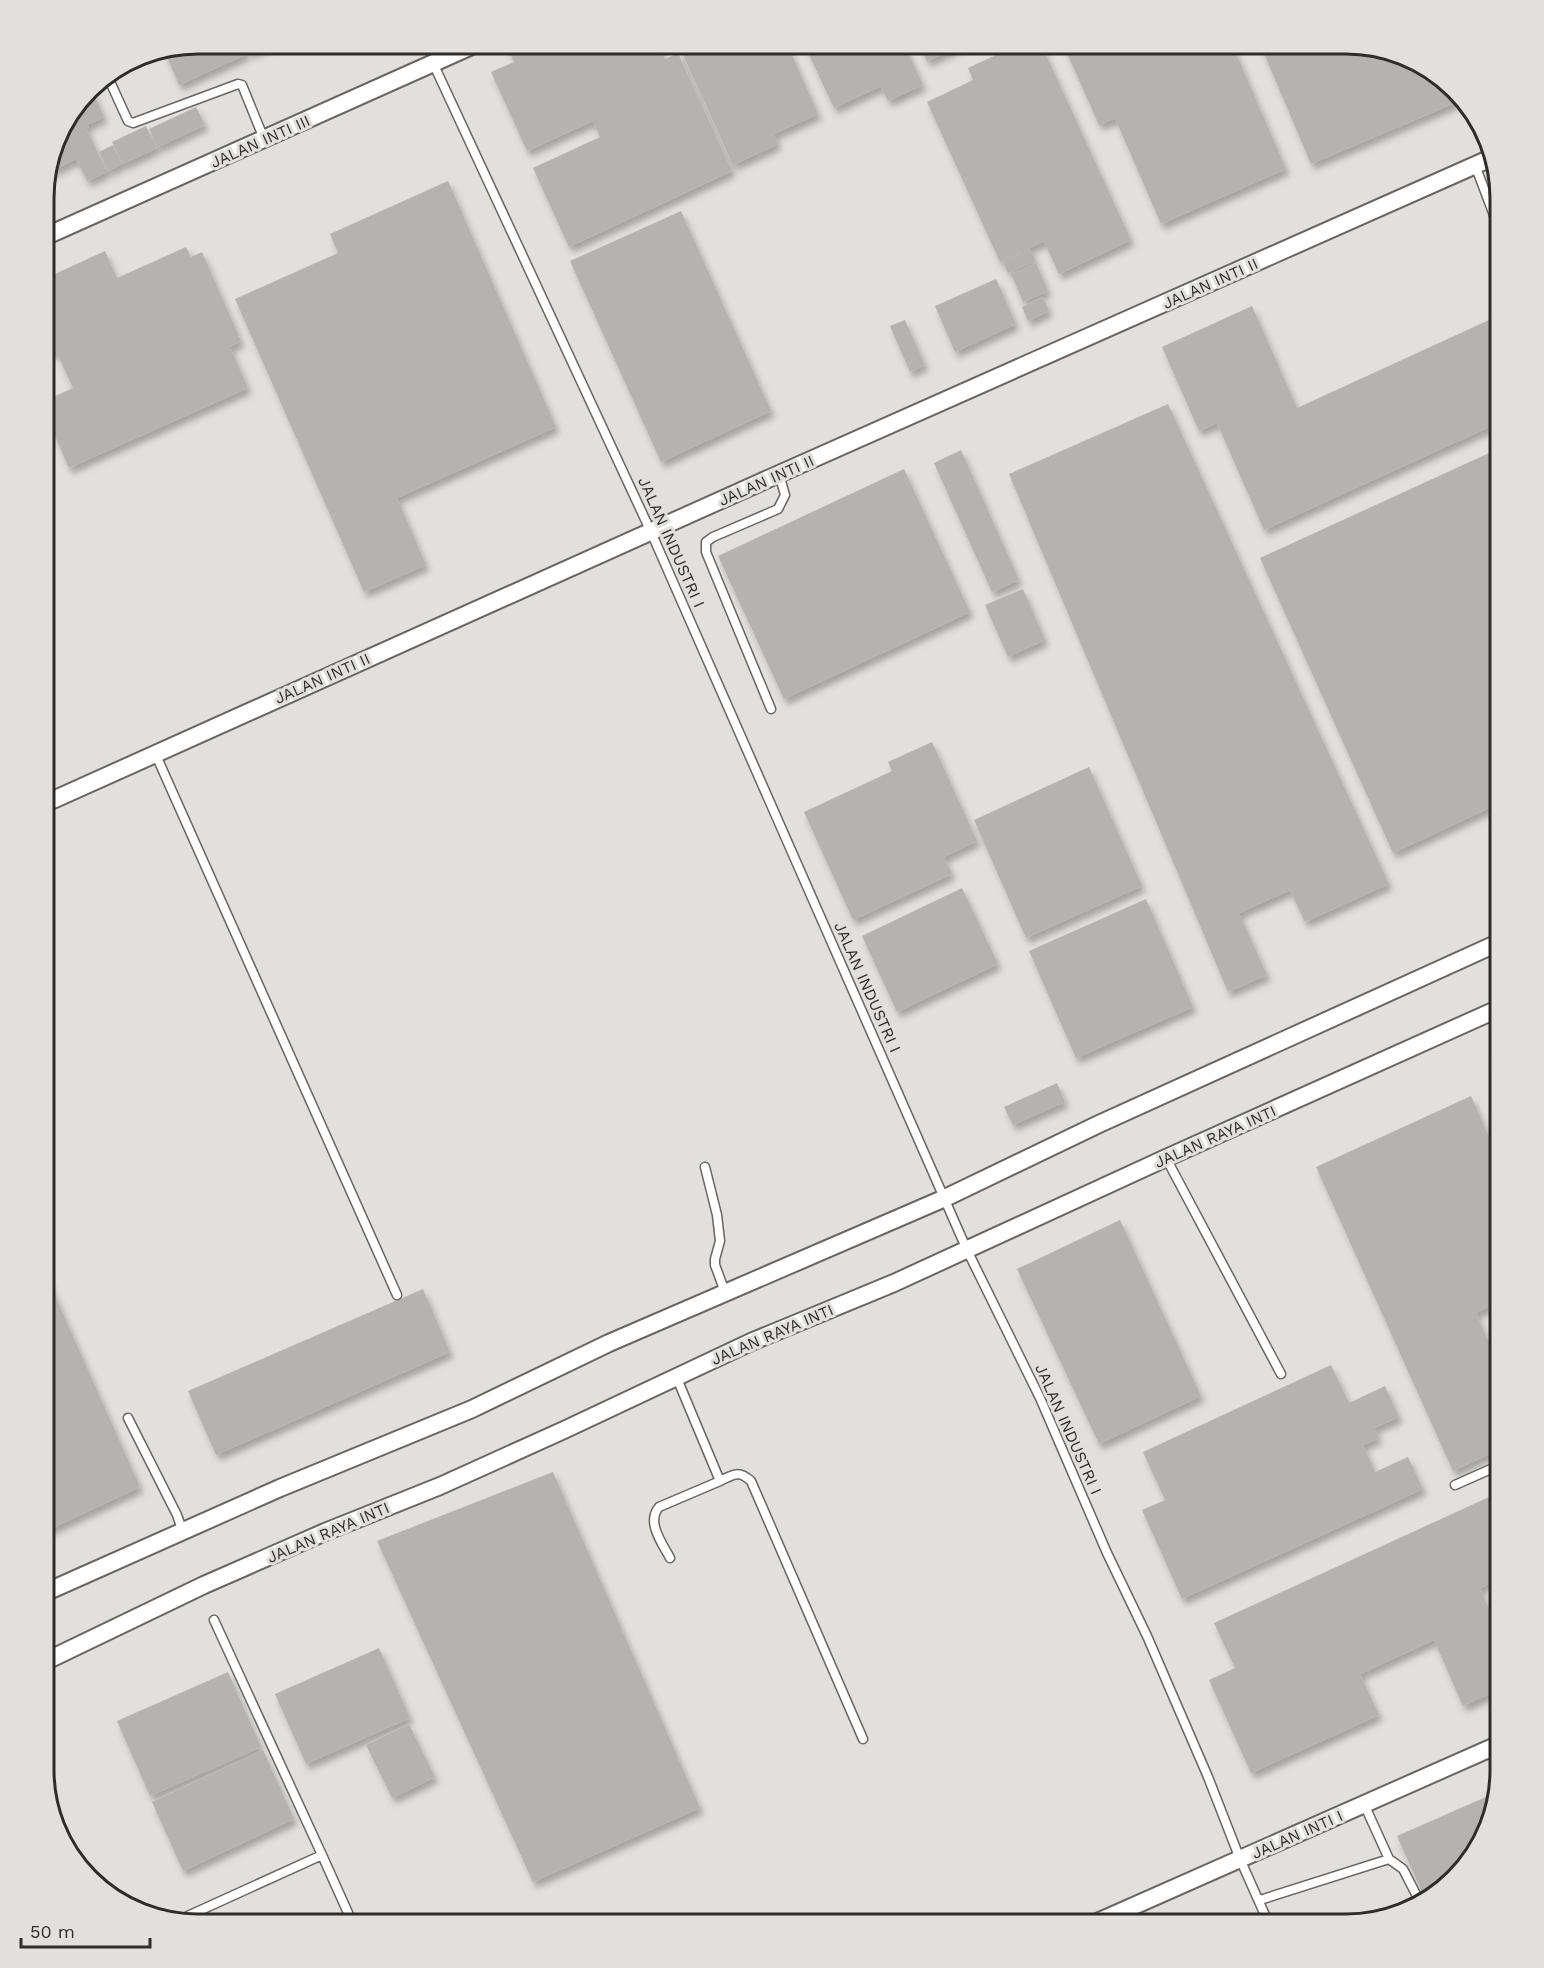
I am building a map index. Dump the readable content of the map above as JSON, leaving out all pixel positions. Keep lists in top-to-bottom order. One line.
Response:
{"streets":{"street":["JALAN INTI III","JALAN INTI II","JALAN RAYA INTI","JALAN INTI I"],"lane":["JALAN INDUSTRI I"]},"crossings":[["JALAN INTI III","JALAN INDUSTRI I"],["JALAN INTI II","JALAN INDUSTRI I"],["JALAN INDUSTRI I","JALAN RAYA INTI"],["JALAN INDUSTRI I","JALAN INTI I"]],"scale_bar":"50 m"}
